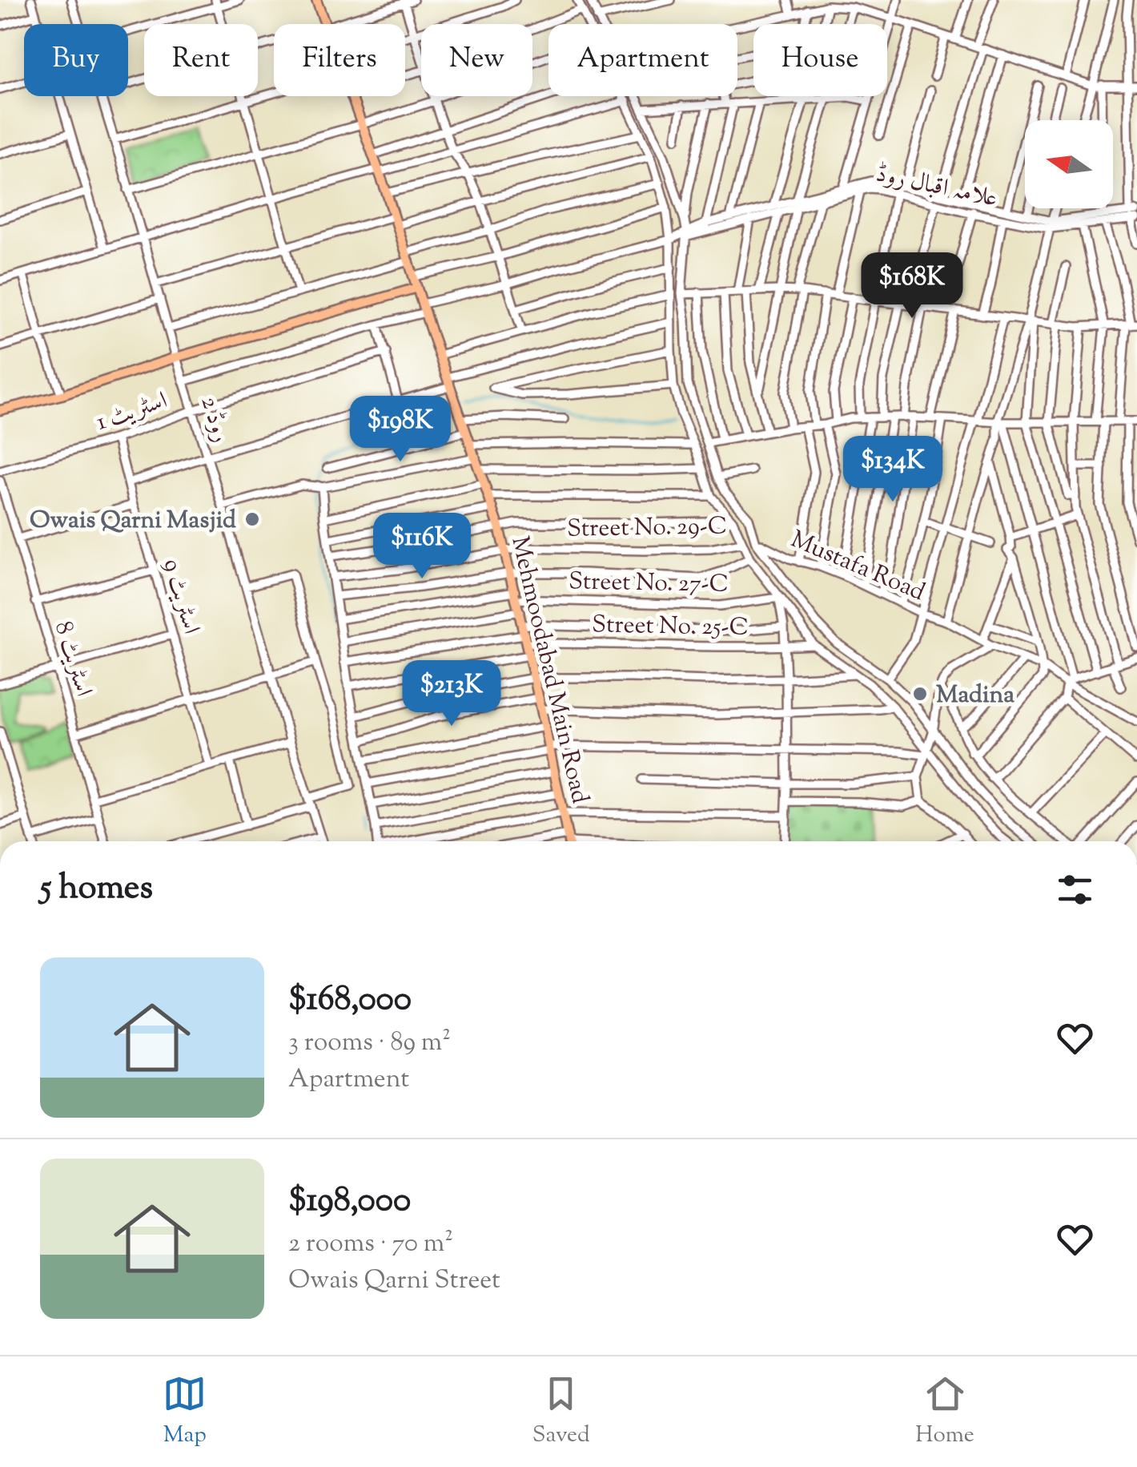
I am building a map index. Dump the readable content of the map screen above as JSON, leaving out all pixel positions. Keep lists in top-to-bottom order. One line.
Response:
{"streets":{"main road":["Mehmoodabad Main Road"],"street":["علامہ اقبال روڈ","اسٹریٹ 1","روڈ 2","Street No. 29-C","Mustafa Road","Street No. 27-C","اسٹریٹ 9","Street No. 25-C","اسٹریٹ 8"]},"crossings":[["علامہ اقبال روڈ","روڈ 2"],["علامہ اقبال روڈ","Mehmoodabad Main Road"],["اسٹریٹ 1","روڈ 2"],["اسٹریٹ 1","اسٹریٹ 9"],["Street No. 29-C","Mehmoodabad Main Road"],["Street No. 27-C","Mehmoodabad Main Road"],["Street No. 25-C","Mehmoodabad Main Road"]],"places":["Owais Qarni Masjid","Madina"],"north":"left","page":{"chip":["Buy","Rent","Filters","New","Apartment","House"],"price":["$168K","$198K","$134K","$116K","$213K"],"heading":"5 homes","list":[{"name":"$168,000","note":"3 rooms · 89 m² · Apartment"},{"name":"$198,000","note":"2 rooms · 70 m² · Owais Qarni Street"}],"tabs":["Map","Saved","Home"]}}
